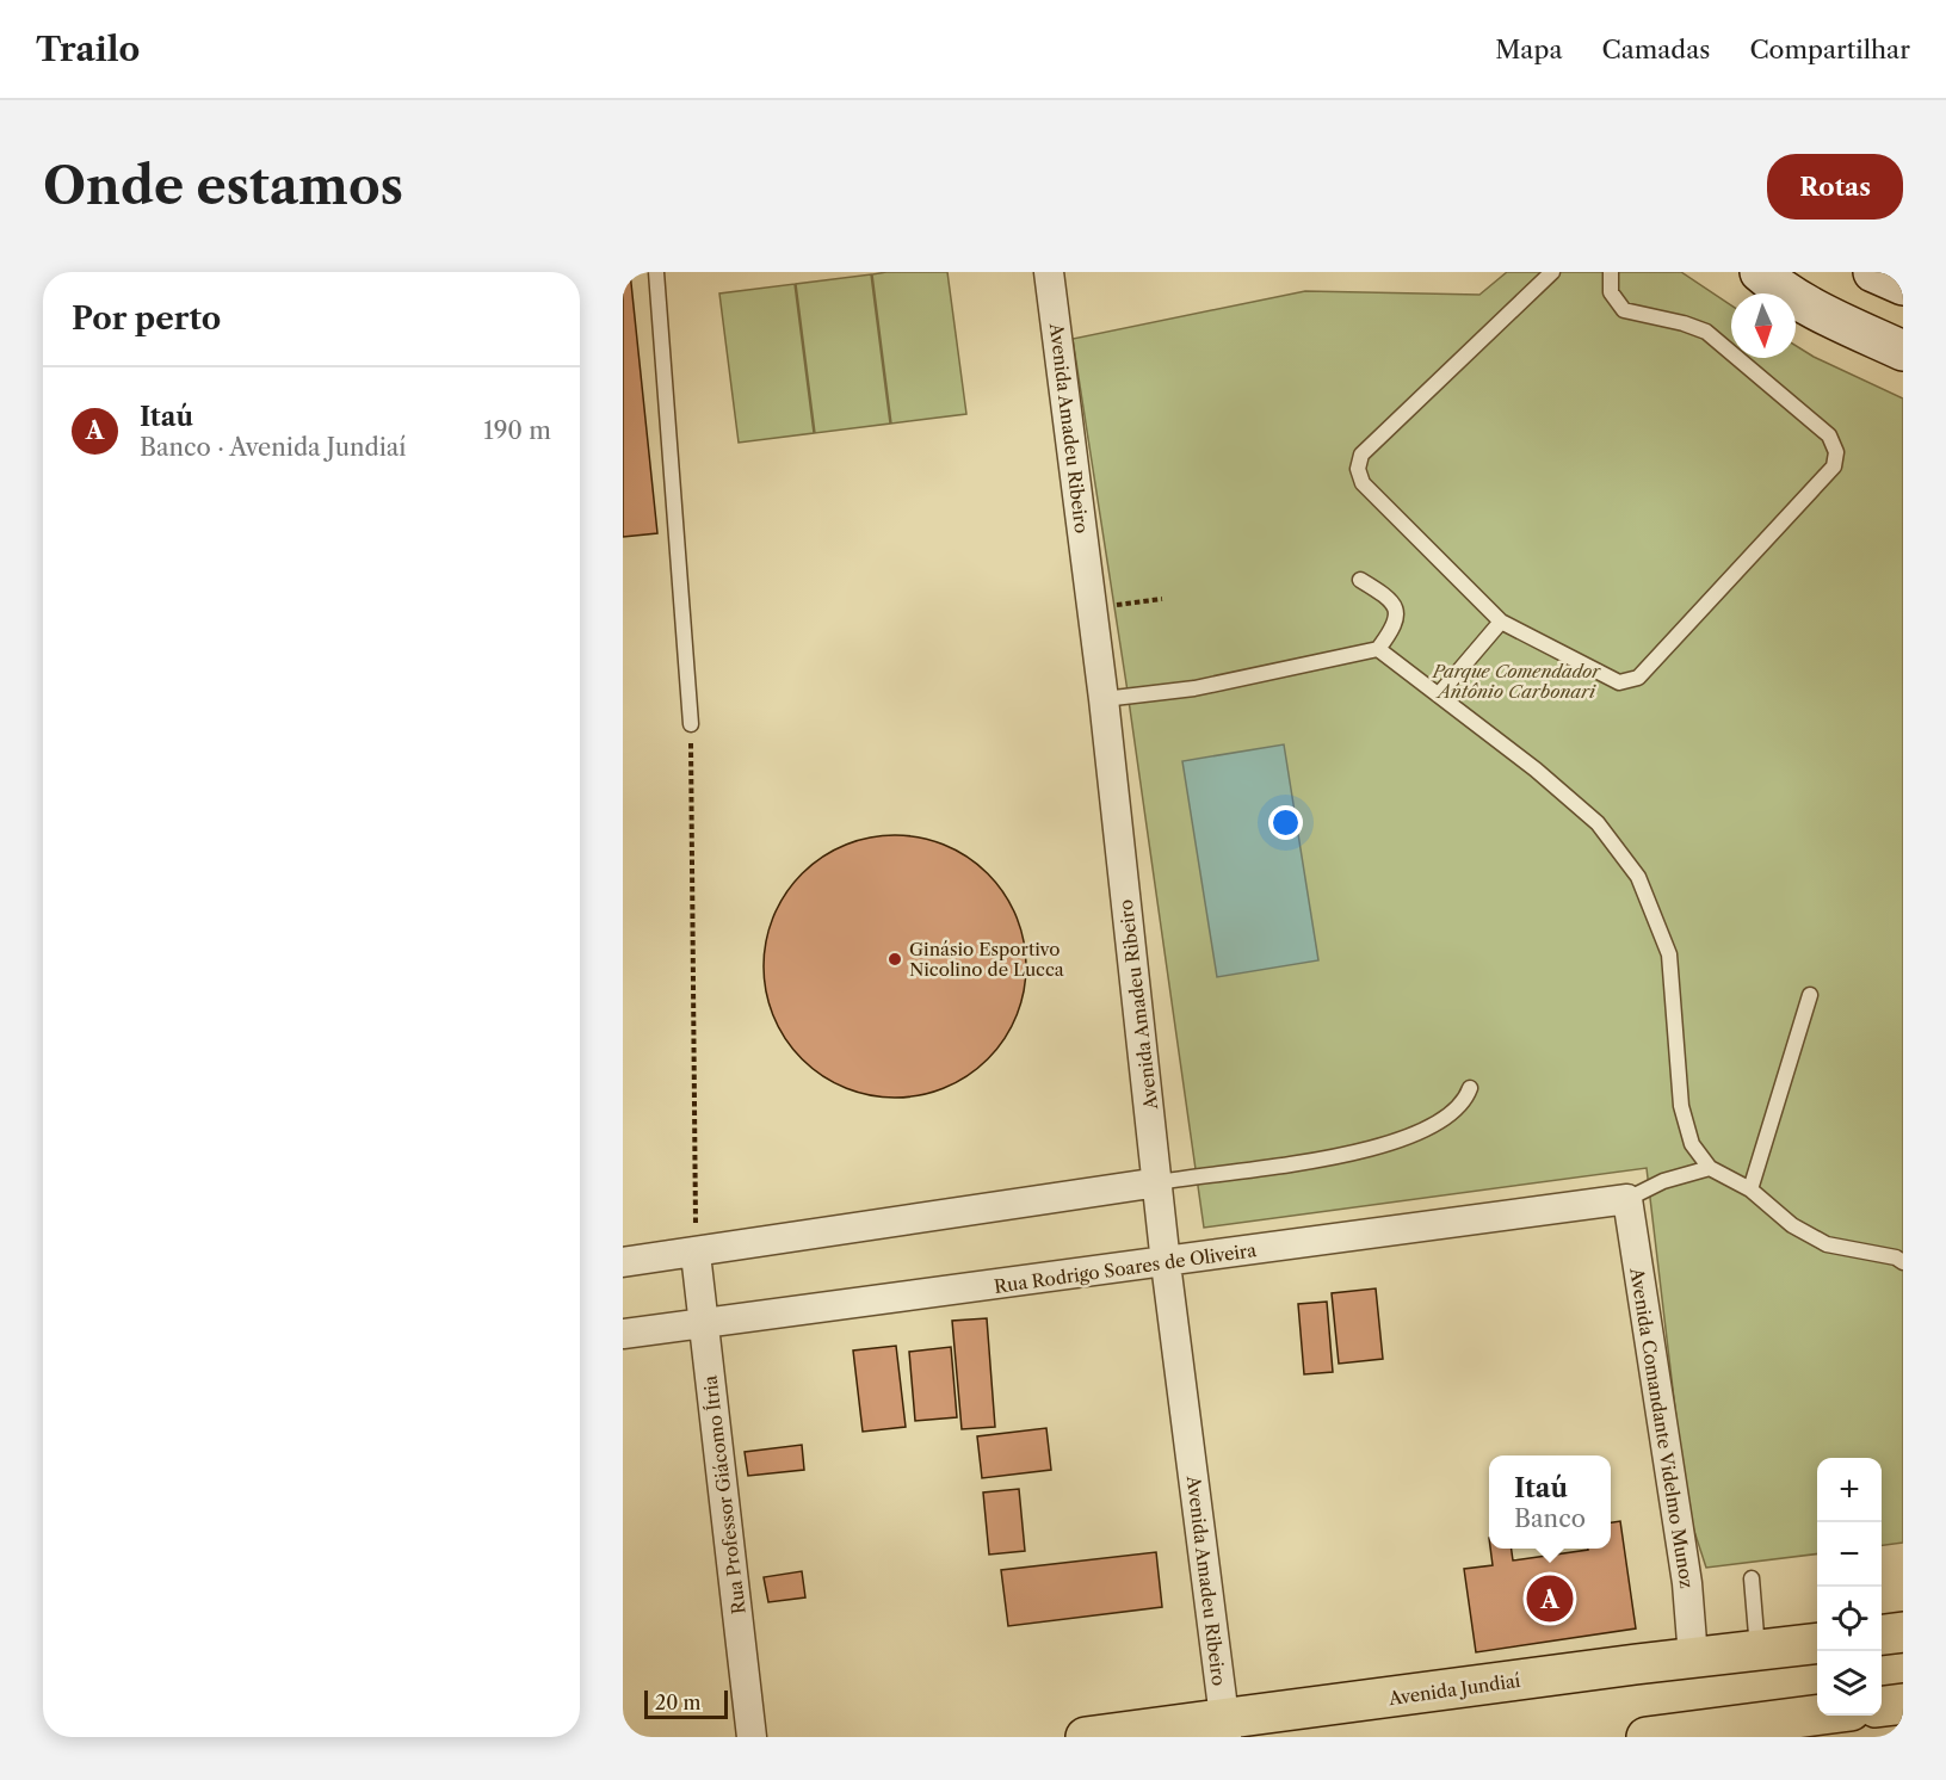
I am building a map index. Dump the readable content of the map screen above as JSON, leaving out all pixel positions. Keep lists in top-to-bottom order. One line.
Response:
{"streets":{"main road":["Avenida Jundiaí"],"street":["Avenida Amadeu Ribeiro","Rua Rodrigo Soares de Oliveira","Avenida Comandante Videlmo Munoz","Rua Professor Giácomo Ítria"]},"crossings":[["Avenida Amadeu Ribeiro","Rua Rodrigo Soares de Oliveira"],["Avenida Amadeu Ribeiro","Avenida Jundiaí"],["Rua Rodrigo Soares de Oliveira","Avenida Comandante Videlmo Munoz"],["Rua Rodrigo Soares de Oliveira","Rua Professor Giácomo Ítria"],["Avenida Comandante Videlmo Munoz","Avenida Jundiaí"]],"parks":["Parque Comendador Antônio Carbonari"],"places":["Ginásio Esportivo Nicolino de Lucca"],"scale_bar":"20 m","north":"bottom","page":{"header":"Trailo","nav":["Mapa","Camadas","Compartilhar"],"buttons":"Rotas","title":"Onde estamos","heading":"Por perto","list":[{"mark":"A","name":"Itaú","note":"Banco · Avenida Jundiaí","value":"190 m"}],"popup":["Itaú","Banco"],"map_buttons":["+","−"],"pins":"A","scale":"20 m"}}
